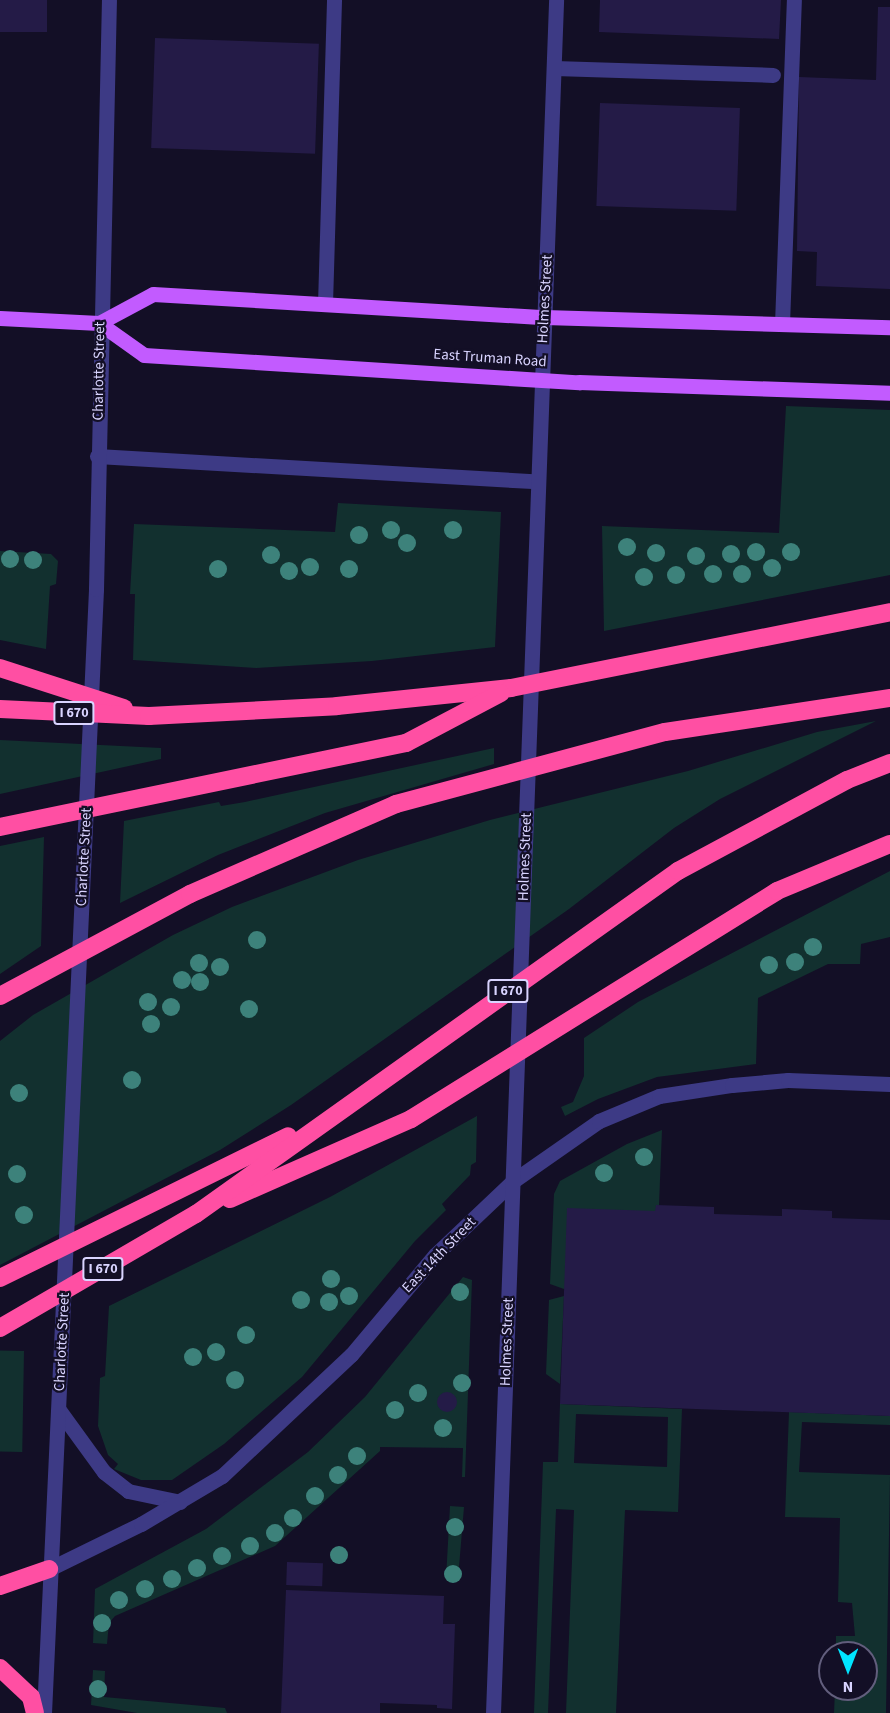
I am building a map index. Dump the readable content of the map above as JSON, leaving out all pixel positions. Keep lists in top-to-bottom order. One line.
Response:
{"streets":{"highway":["I 670"],"main road":["East Truman Road"],"street":["Holmes Street","Charlotte Street","East 14th Street"]},"crossings":[["Holmes Street","East Truman Road"],["Holmes Street","East 14th Street"],["East Truman Road","Charlotte Street"],["Charlotte Street","East 14th Street"]],"north":"bottom"}
